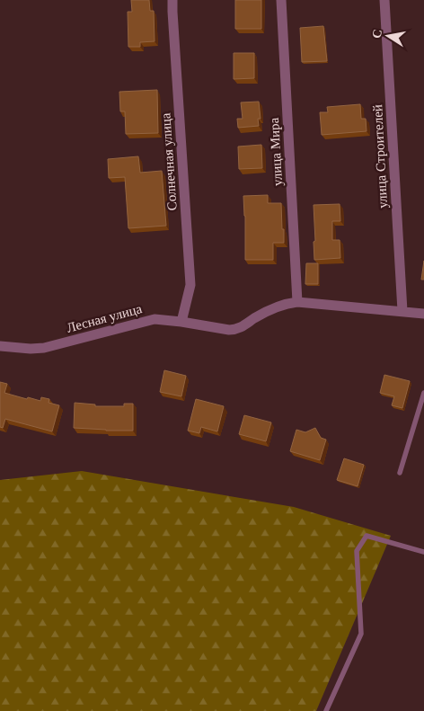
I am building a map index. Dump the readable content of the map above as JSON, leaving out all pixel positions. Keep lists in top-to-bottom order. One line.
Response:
{"streets":{"street":["улица Мира","улица Строителей","Солнечная улица","Лесная улица"]},"crossings":[["улица Мира","Лесная улица"],["улица Строителей","Лесная улица"],["Солнечная улица","Лесная улица"]],"north":"left"}
